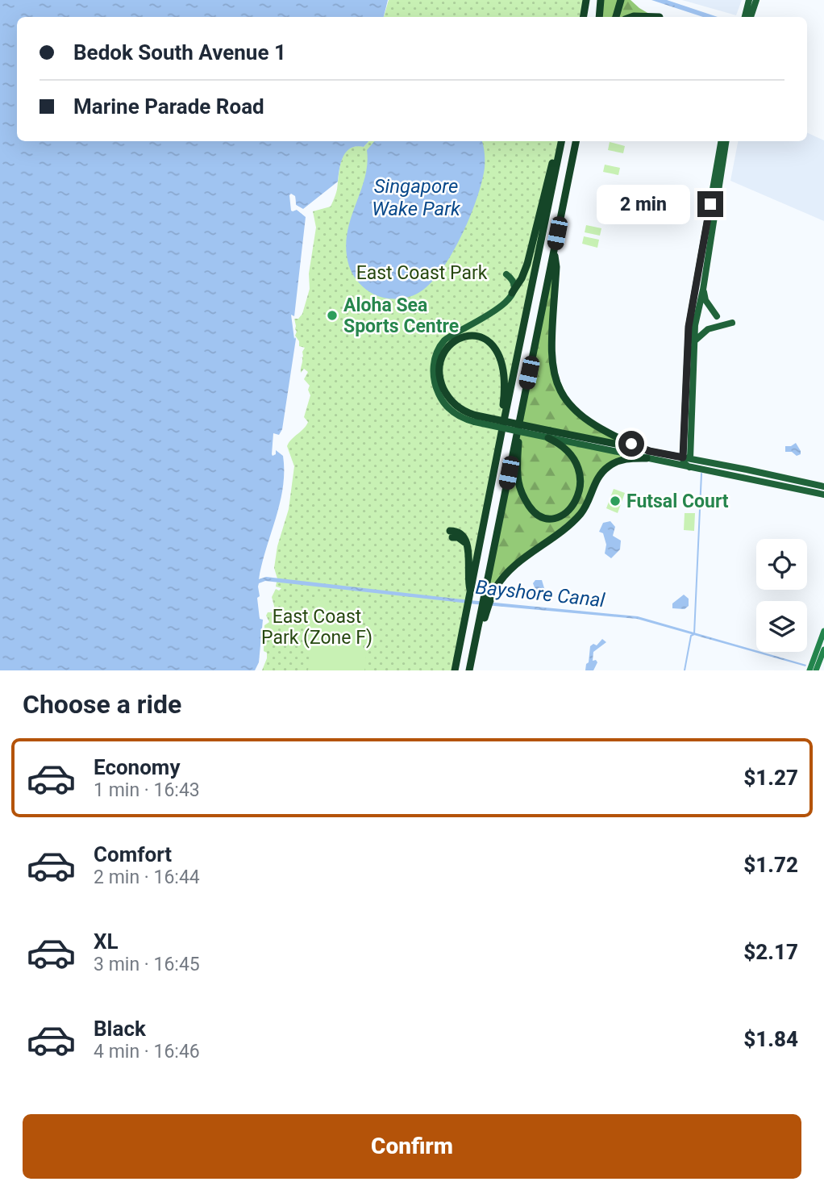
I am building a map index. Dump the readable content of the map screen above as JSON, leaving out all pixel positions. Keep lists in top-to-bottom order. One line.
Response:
{"water":["Singapore Wake Park","Bayshore Canal"],"parks":["East Coast Park","East Coast Park (Zone F)"],"places":["Aloha Sea Sports Centre","Futsal Court"],"page":{"banner":["Bedok South Avenue 1","Marine Parade Road"],"bubble":"2 min","heading":"Choose a ride","list":[{"name":"Economy","note":"1 min · 16:43","value":"$1.27"},{"name":"Comfort","note":"2 min · 16:44","value":"$1.72"},{"name":"XL","note":"3 min · 16:45","value":"$2.17"},{"name":"Black","note":"4 min · 16:46","value":"$1.84"}],"buttons":"Confirm"}}
